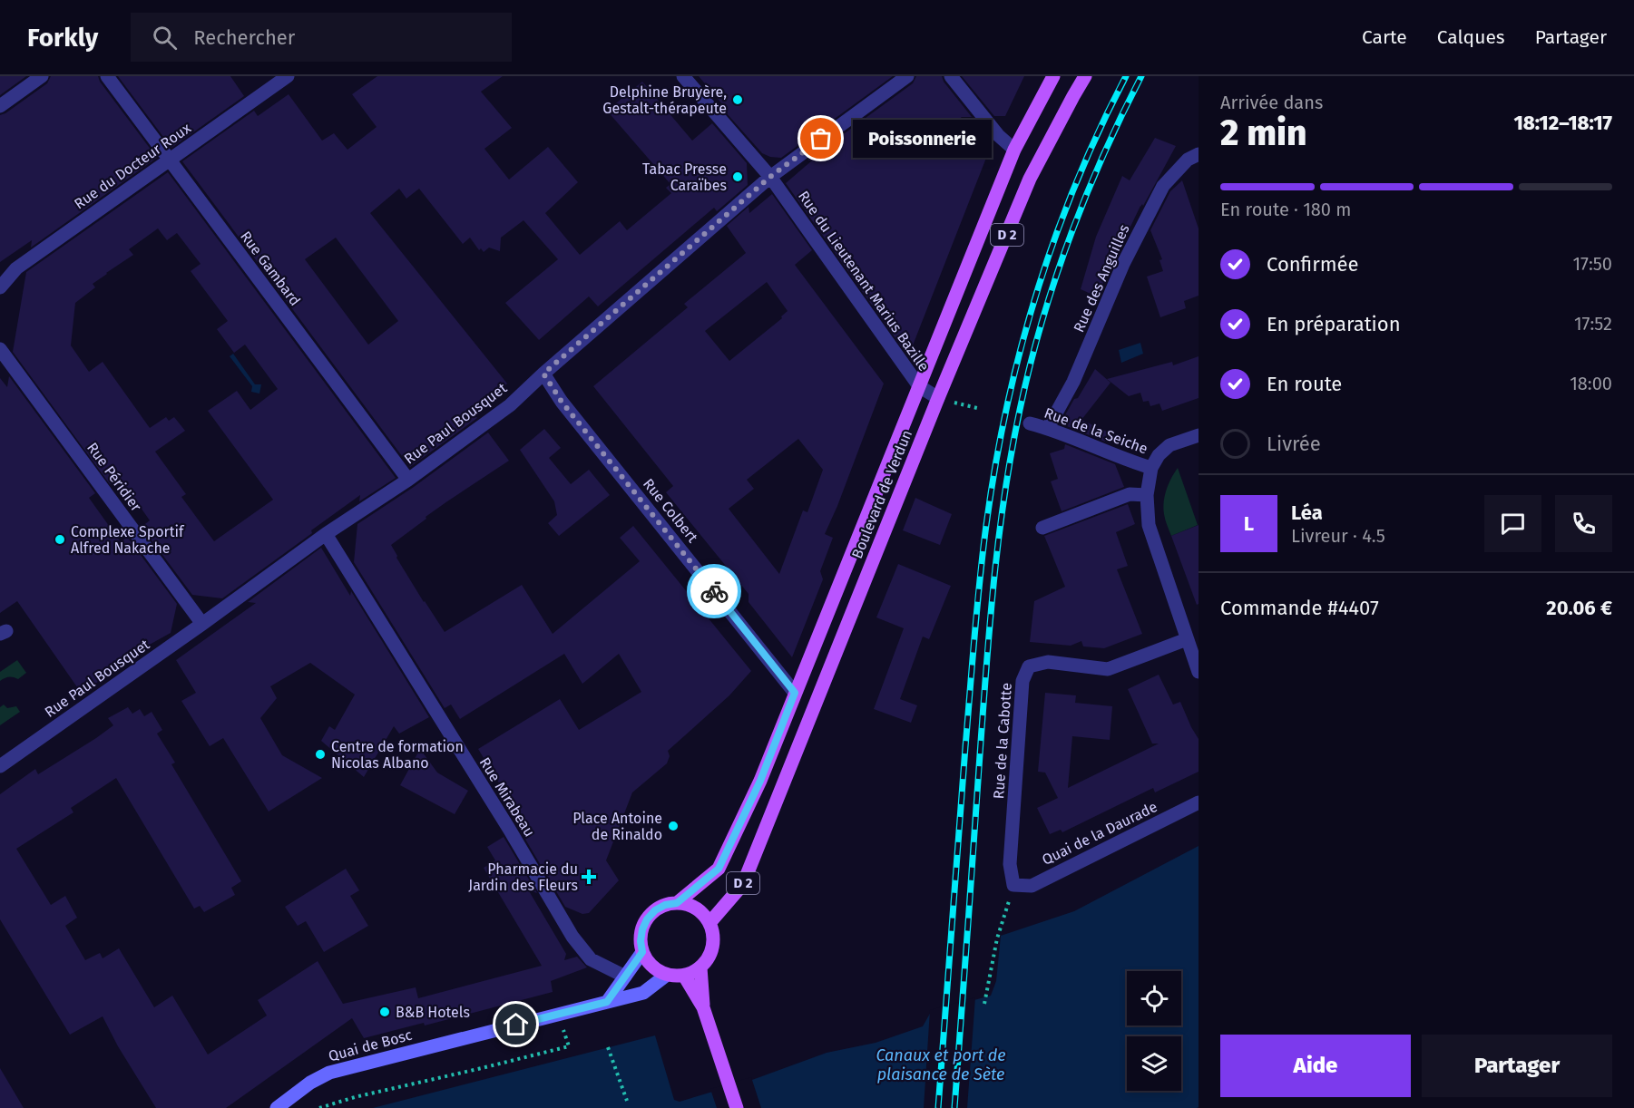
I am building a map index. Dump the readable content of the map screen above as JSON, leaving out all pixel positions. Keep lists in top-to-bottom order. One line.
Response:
{"streets":{"main road":["D 2","Boulevard de Verdun"],"street":["Rue du Docteur Roux","Rue Gambard","Rue des Anguilles","Rue du Lieutenant Marius Bazille","Rue Paul Bousquet","Rue de la Seiche","Rue Péridier","Rue Colbert","Rue de la Cabotte","Rue Mirabeau","Quai de la Daurade","Quai de Bosc"]},"crossings":[["Rue du Docteur Roux","Rue Gambard"],["Rue Gambard","Rue Paul Bousquet"],["Rue des Anguilles","Rue de la Seiche"],["Rue du Lieutenant Marius Bazille","Rue Paul Bousquet"],["Rue du Lieutenant Marius Bazille","Boulevard de Verdun"],["Rue Paul Bousquet","Rue Péridier"],["Rue Paul Bousquet","Rue Colbert"],["Rue Paul Bousquet","Rue Mirabeau"],["Boulevard de Verdun","Rue Colbert"],["Boulevard de Verdun","Quai de Bosc"],["Rue de la Cabotte","Quai de la Daurade"]],"water":["Canaux et port de plaisance de Sète"],"places":{"other":["Delphine Bruyère, Gestalt-thérapeute","Poissonnerie","Tabac Presse Caraïbes","Complexe Sportif Alfred Nakache","Centre de formation Nicolas Albano","Place Antoine de Rinaldo","B&B Hotels"],"health":["Pharmacie du Jardin des Fleurs"]},"page":{"header":"Forkly","search":"Rechercher","nav":["Carte","Calques","Partager"],"heading":["2 min","Arrivée dans","18:12–18:17"],"panel":["Léa","Livreur · 4.5","Commande #4407","20.06 €"],"bubble":"Poissonnerie","bar":"En route · 180 m","list":[["Confirmée","17:50"],["En préparation","17:52"],["En route","18:00"],"Livrée"],"round":"L","buttons":["Aide","Partager"]}}
